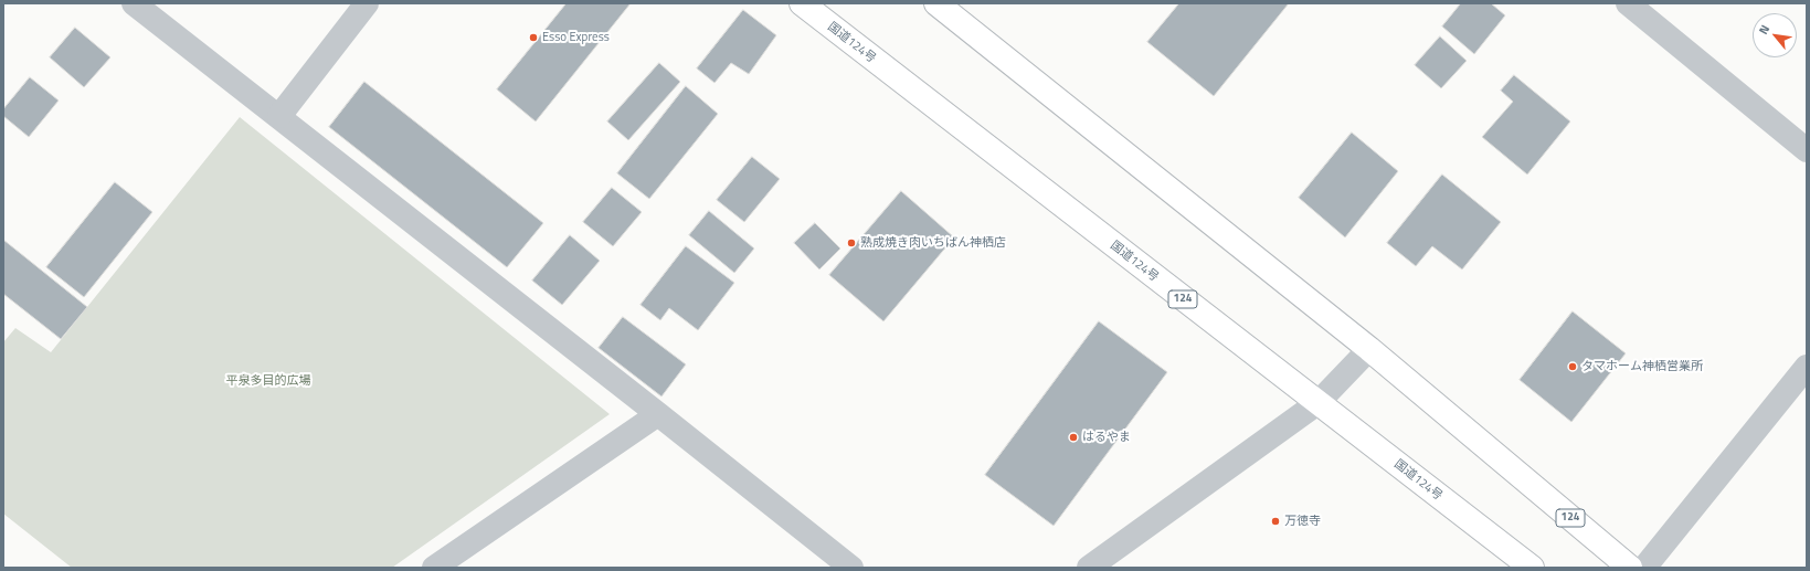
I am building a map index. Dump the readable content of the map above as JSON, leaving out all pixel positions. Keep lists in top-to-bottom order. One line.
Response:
{"streets":{"highway":["国道124号","124"]},"parks":["平泉多目的広場"],"places":["Esso Express","熟成焼き肉いちばん神栖店","タマホーム神栖営業所","はるやま","万徳寺"],"north":"top left"}
